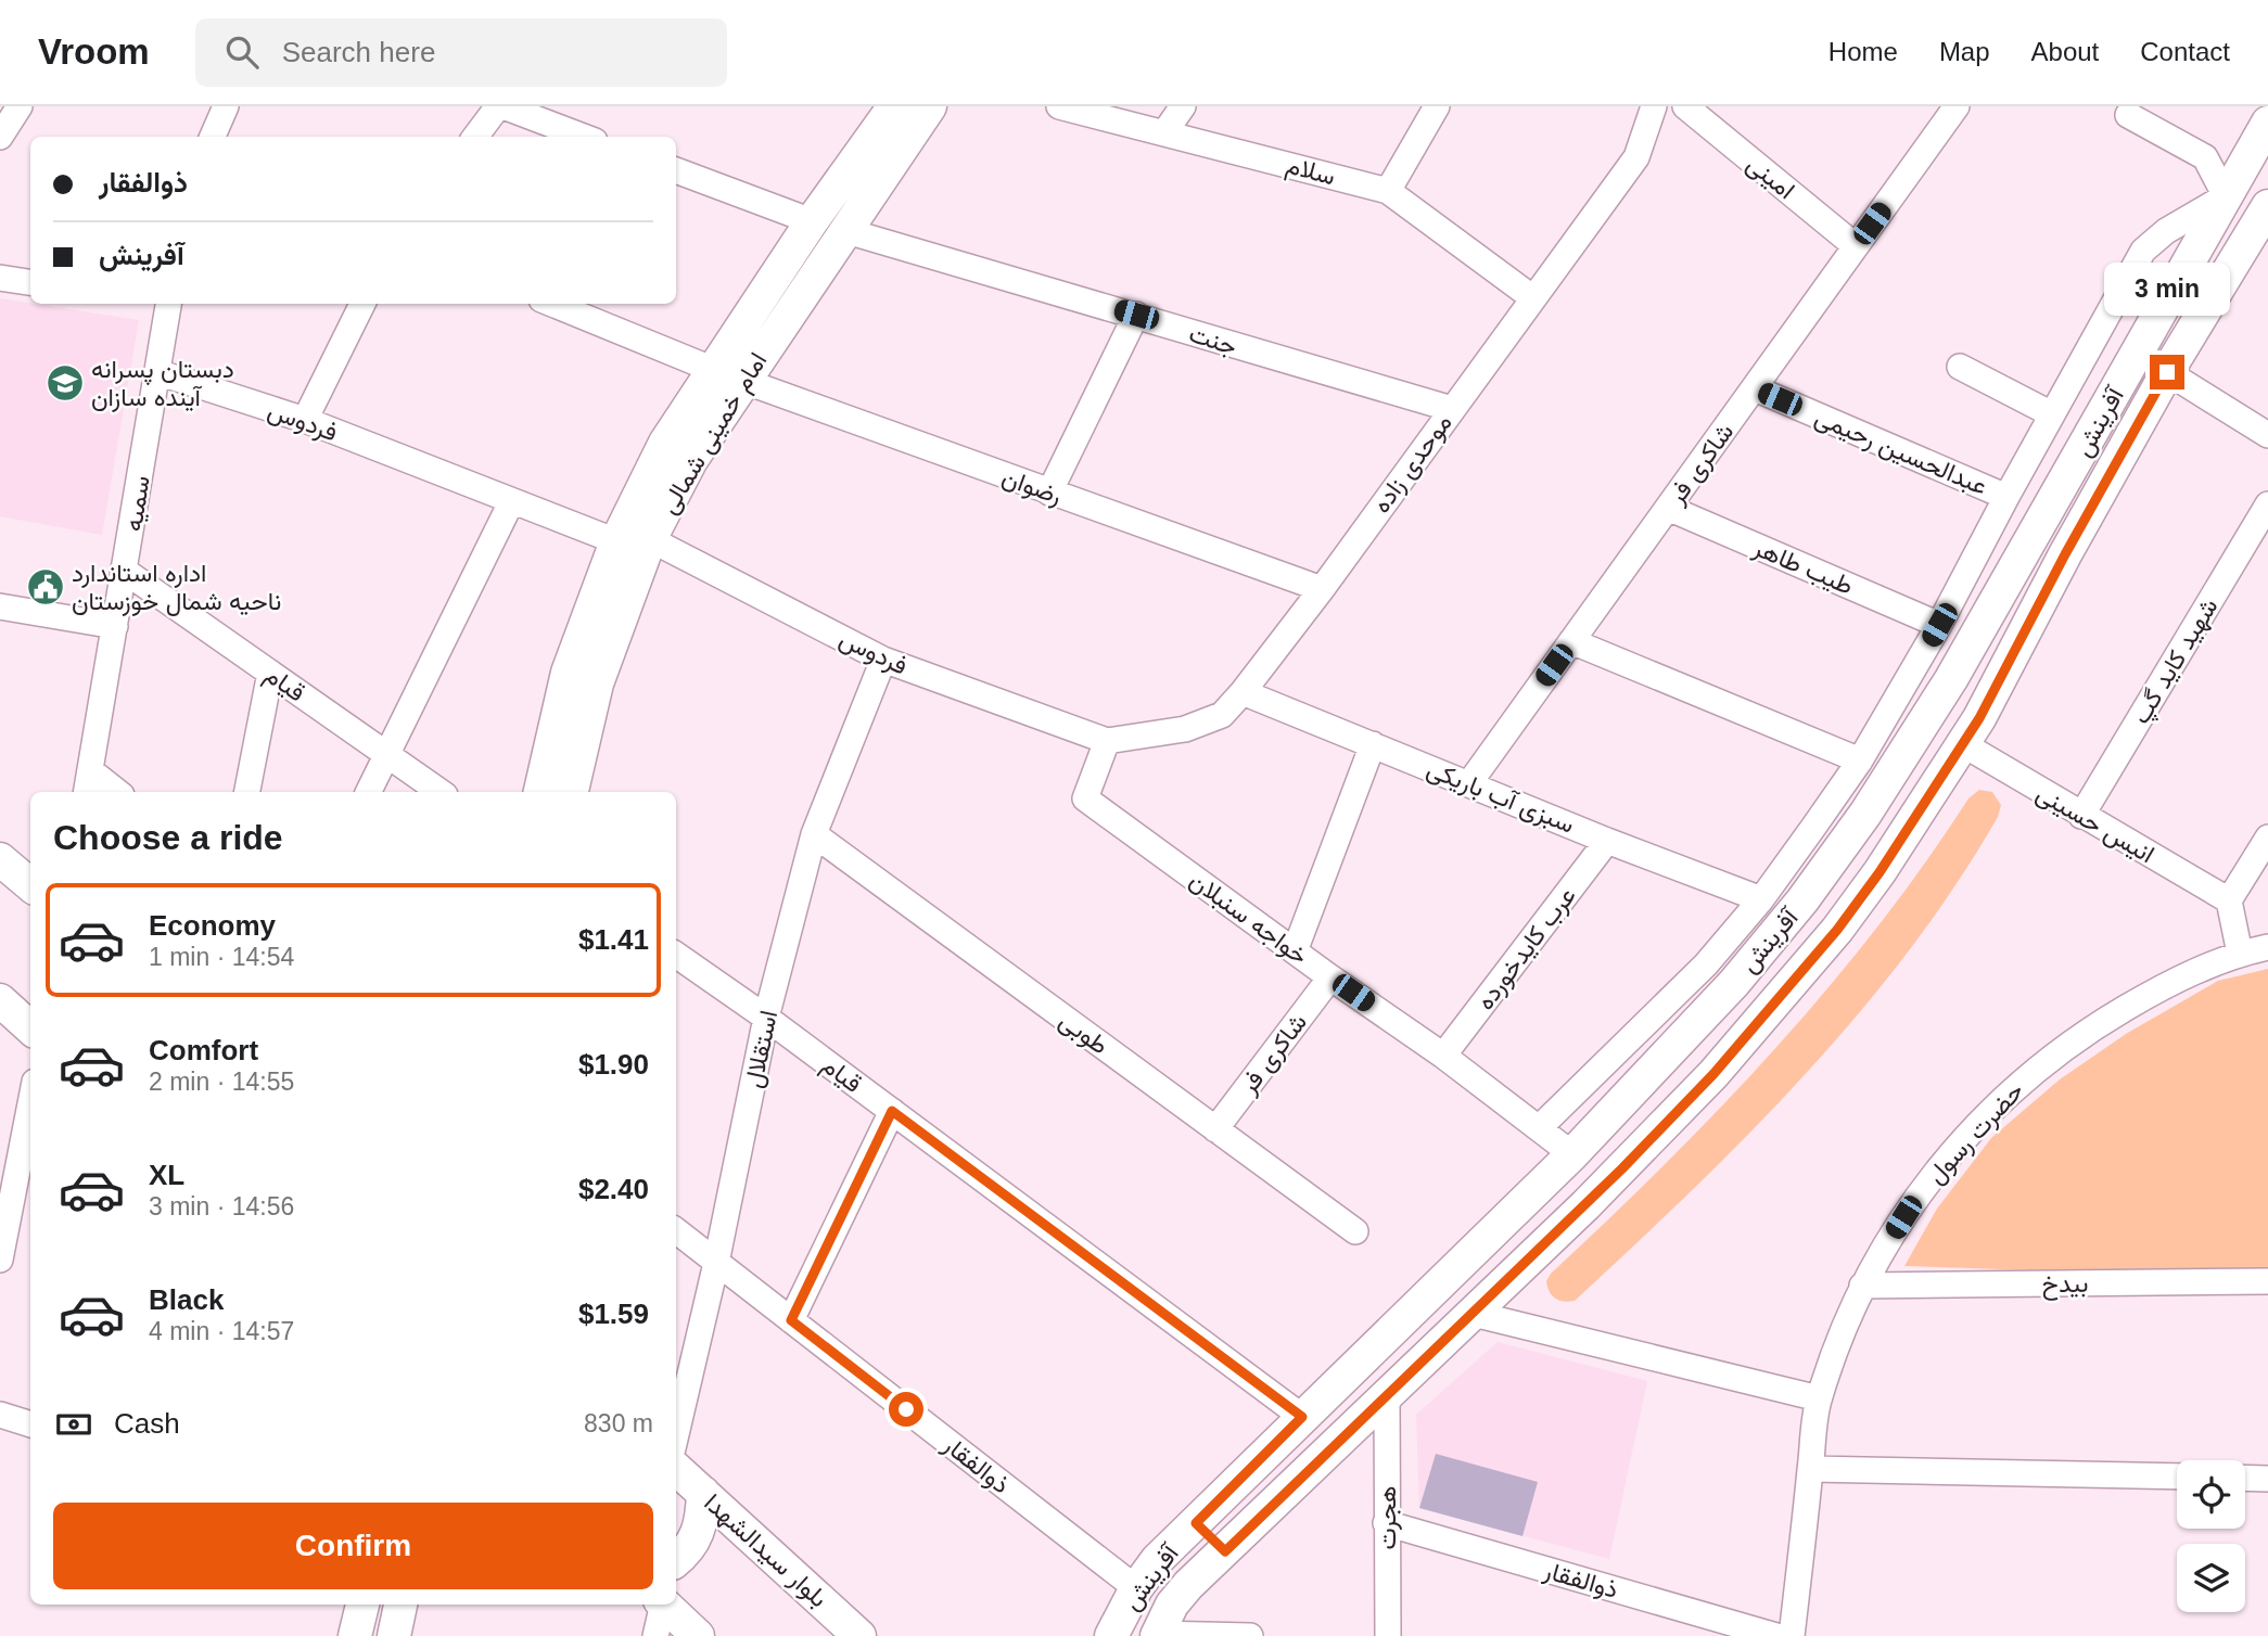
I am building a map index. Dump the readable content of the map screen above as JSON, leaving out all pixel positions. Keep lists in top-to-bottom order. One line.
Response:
{"streets":{"main road":["آفرینش","امام خمینی شمالی","بلوار سیدالشهدا"],"street":["سلام","امینی","جنت","فردوس","عبدالحسین رحیمی","موحدی زاده","شاکری فر","رضوان","سمیه","طیب طاهر","شهید کاید گپ","قیام","سبزی آب باریکی","انیس حسینی","خواجه سنبلان","عرب کایدخورده","طوبی","استقلال","حضرت رسول","بیدخ","ذوالفقار","هجرت"]},"crossings":[["سلام","موحدی زاده"],["امینی","شاکری فر"],["جنت","امام خمینی شمالی"],["جنت","موحدی زاده"],["فردوس","امام خمینی شمالی"],["فردوس","موحدی زاده"],["فردوس","سمیه"],["فردوس","خواجه سنبلان"],["فردوس","استقلال"],["آفرینش","قیام"],["آفرینش","انیس حسینی"],["آفرینش","خواجه سنبلان"],["آفرینش","ذوالفقار"],["آفرینش","هجرت"],["امام خمینی شمالی","رضوان"],["عبدالحسین رحیمی","شاکری فر"],["موحدی زاده","رضوان"],["موحدی زاده","سبزی آب باریکی"],["موحدی زاده","خواجه سنبلان"],["شاکری فر","طیب طاهر"],["شاکری فر","سبزی آب باریکی"],["شاکری فر","خواجه سنبلان"],["شاکری فر","طوبی"],["سمیه","قیام"],["شهید کاید گپ","انیس حسینی"],["قیام","استقلال"],["سبزی آب باریکی","عرب کایدخورده"],["خواجه سنبلان","عرب کایدخورده"],["طوبی","استقلال"],["استقلال","ذوالفقار"],["حضرت رسول","بیدخ"],["ذوالفقار","هجرت"]],"places":{"school or university":["دبستان پسرانه آینده سازان"],"public building":["اداره استاندارد ناحیه شمال خوزستان"]},"page":{"header":"Vroom","search":"Search here","nav":["Home","Map","About","Contact"],"banner":["ذوالفقار","آفرینش"],"bubble":"3 min","heading":"Choose a ride","list":[{"name":"Economy","note":"1 min · 14:54","value":"$1.41"},{"name":"Comfort","note":"2 min · 14:55","value":"$1.90"},{"name":"XL","note":"3 min · 14:56","value":"$2.40"},{"name":"Black","note":"4 min · 14:57","value":"$1.59"}],"pay":["Cash","830 m"],"buttons":"Confirm"}}
